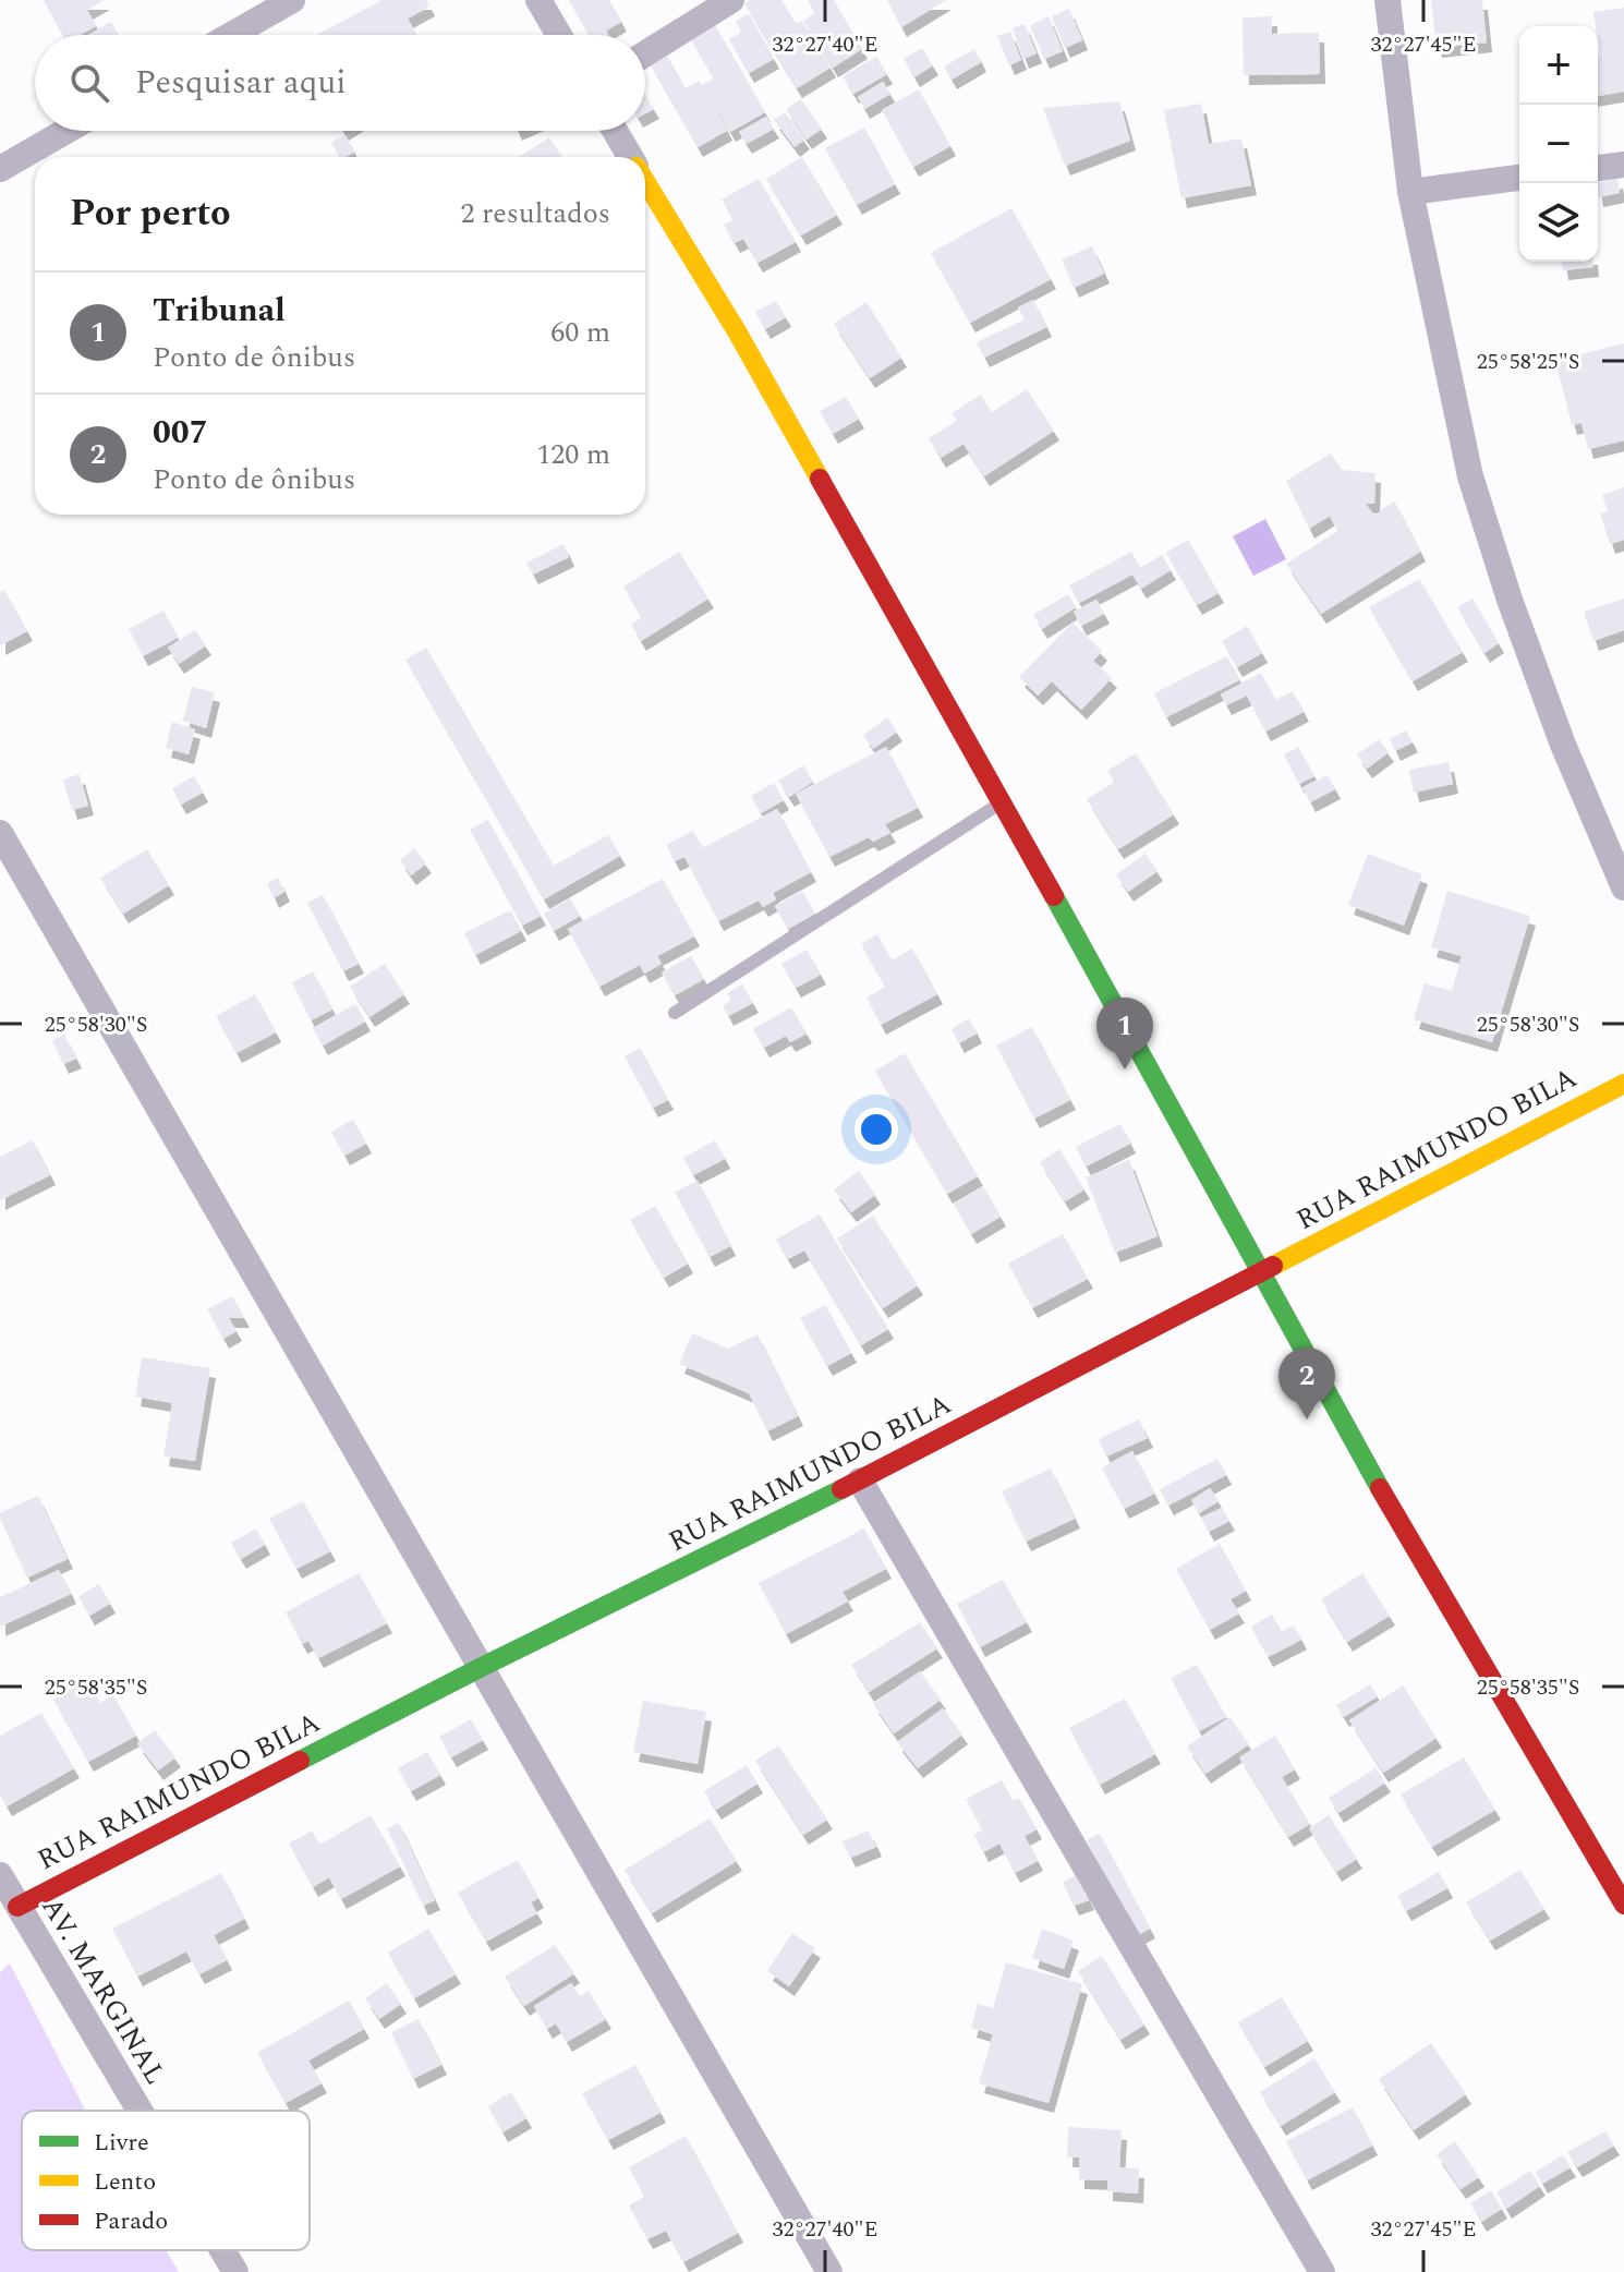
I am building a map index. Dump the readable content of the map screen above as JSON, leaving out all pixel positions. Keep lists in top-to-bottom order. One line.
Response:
{"streets":{"street":["RUA RAIMUNDO BILA","AV. MARGINAL"]},"crossings":[["RUA RAIMUNDO BILA","AV. MARGINAL"]],"legend":["Livre","Lento","Parado"],"page":{"map_buttons":["+","−"],"search":"Pesquisar aqui","heading":["Por perto","2 resultados"],"list":[{"mark":"1","name":"Tribunal","note":"Ponto de ônibus","value":"60 m"},{"mark":"2","name":"007","note":"Ponto de ônibus","value":"120 m"}],"pins":["1","2"]},"coordinates":["32°27'40\"E","32°27'45\"E","25°58'25\"S","25°58'30\"S","25°58'35\"S"]}
